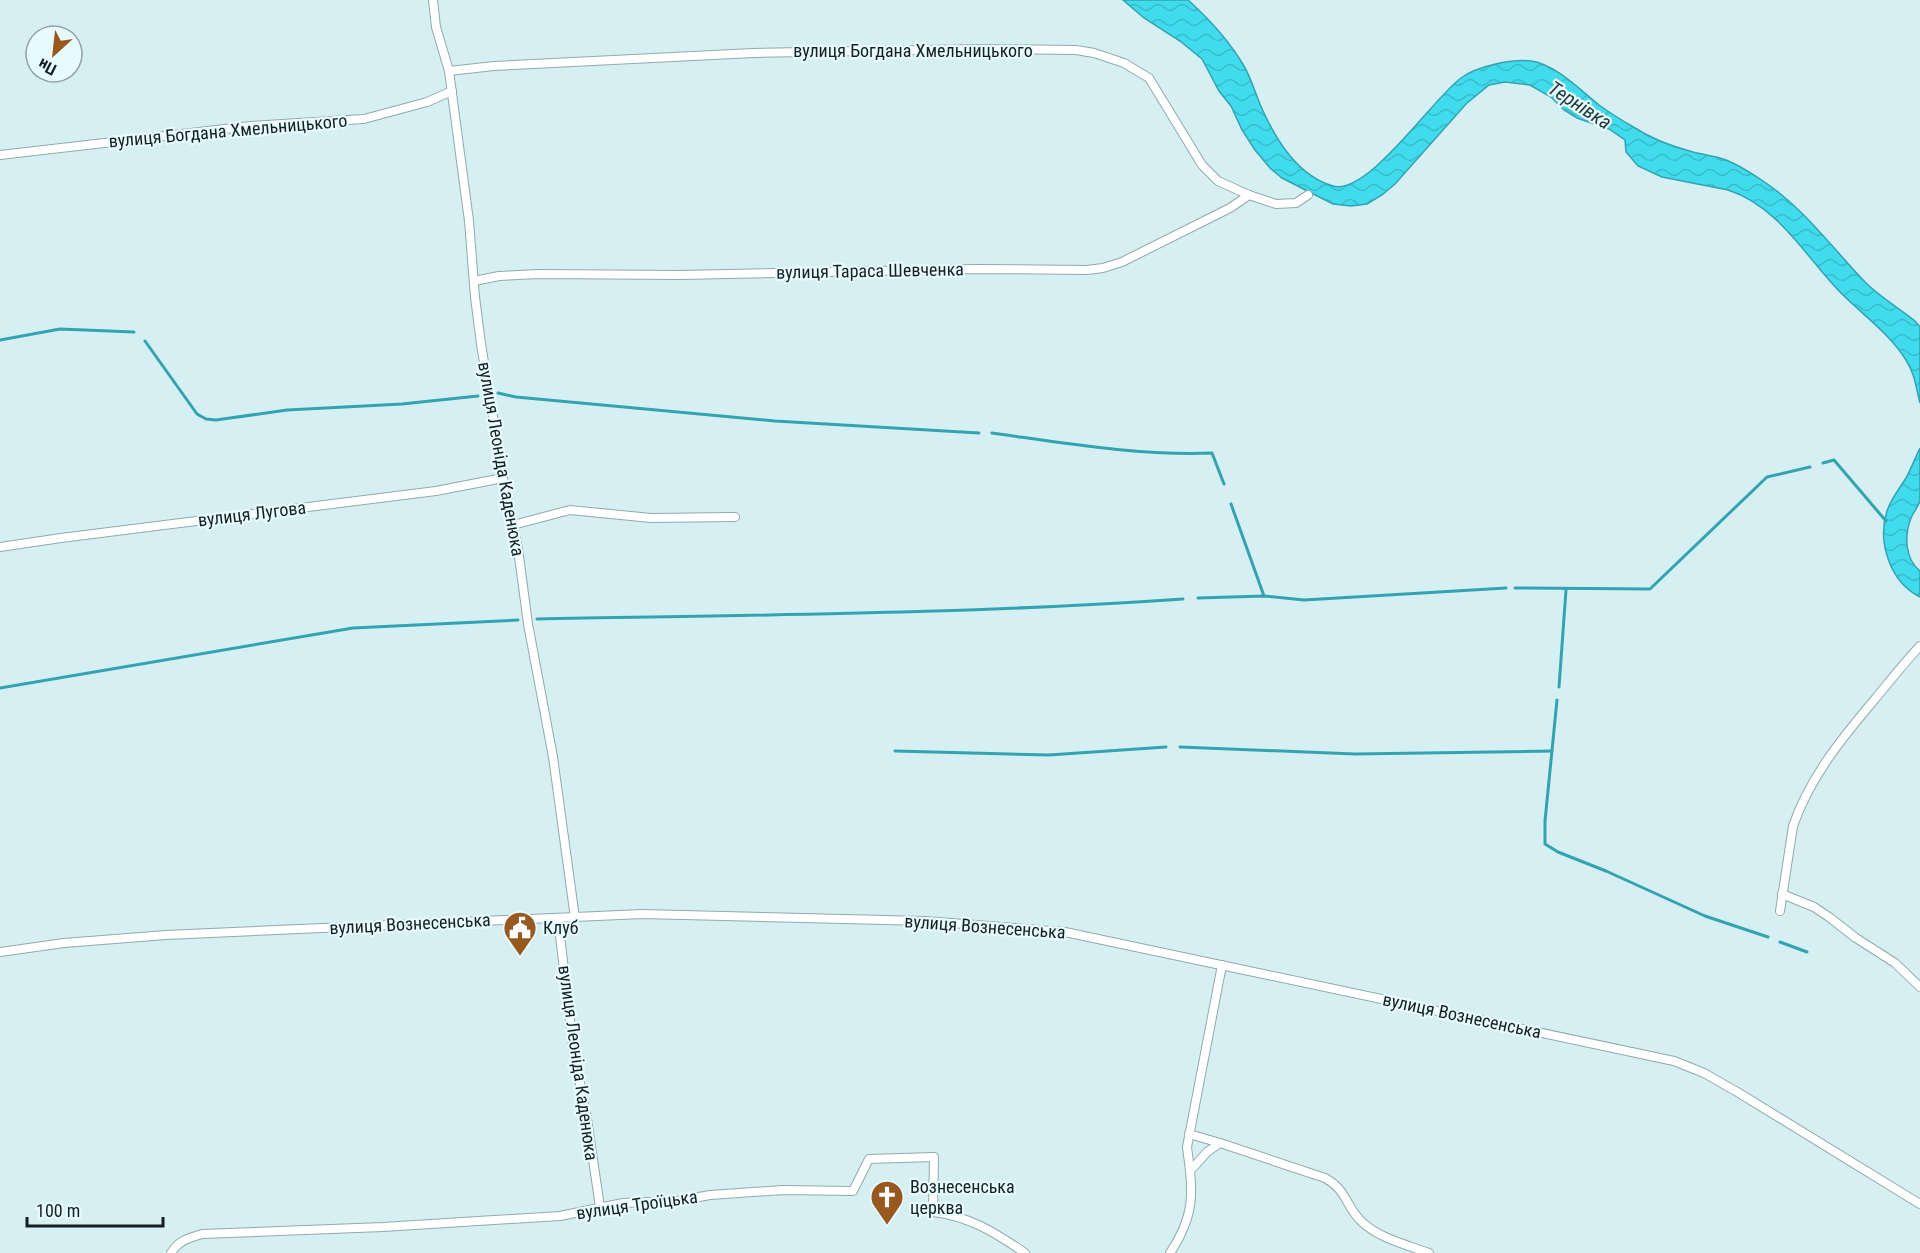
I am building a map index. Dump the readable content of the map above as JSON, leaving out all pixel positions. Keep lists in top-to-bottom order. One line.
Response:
{"streets":{"street":["вулиця Богдана Хмельницького","вулиця Тараса Шевченка","вулиця Леоніда Каденюка","вулиця Лугова","вулиця Вознесенська","вулиця Троїцька"]},"crossings":[["вулиця Богдана Хмельницького","вулиця Тараса Шевченка"],["вулиця Богдана Хмельницького","вулиця Леоніда Каденюка"],["вулиця Тараса Шевченка","вулиця Леоніда Каденюка"],["вулиця Леоніда Каденюка","вулиця Лугова"],["вулиця Леоніда Каденюка","вулиця Вознесенська"],["вулиця Леоніда Каденюка","вулиця Троїцька"]],"water":["Тернівка"],"places":{"public building":["Клуб"],"church":["Вознесенська церква"]},"scale_bar":"100 m","north":"bottom left"}
